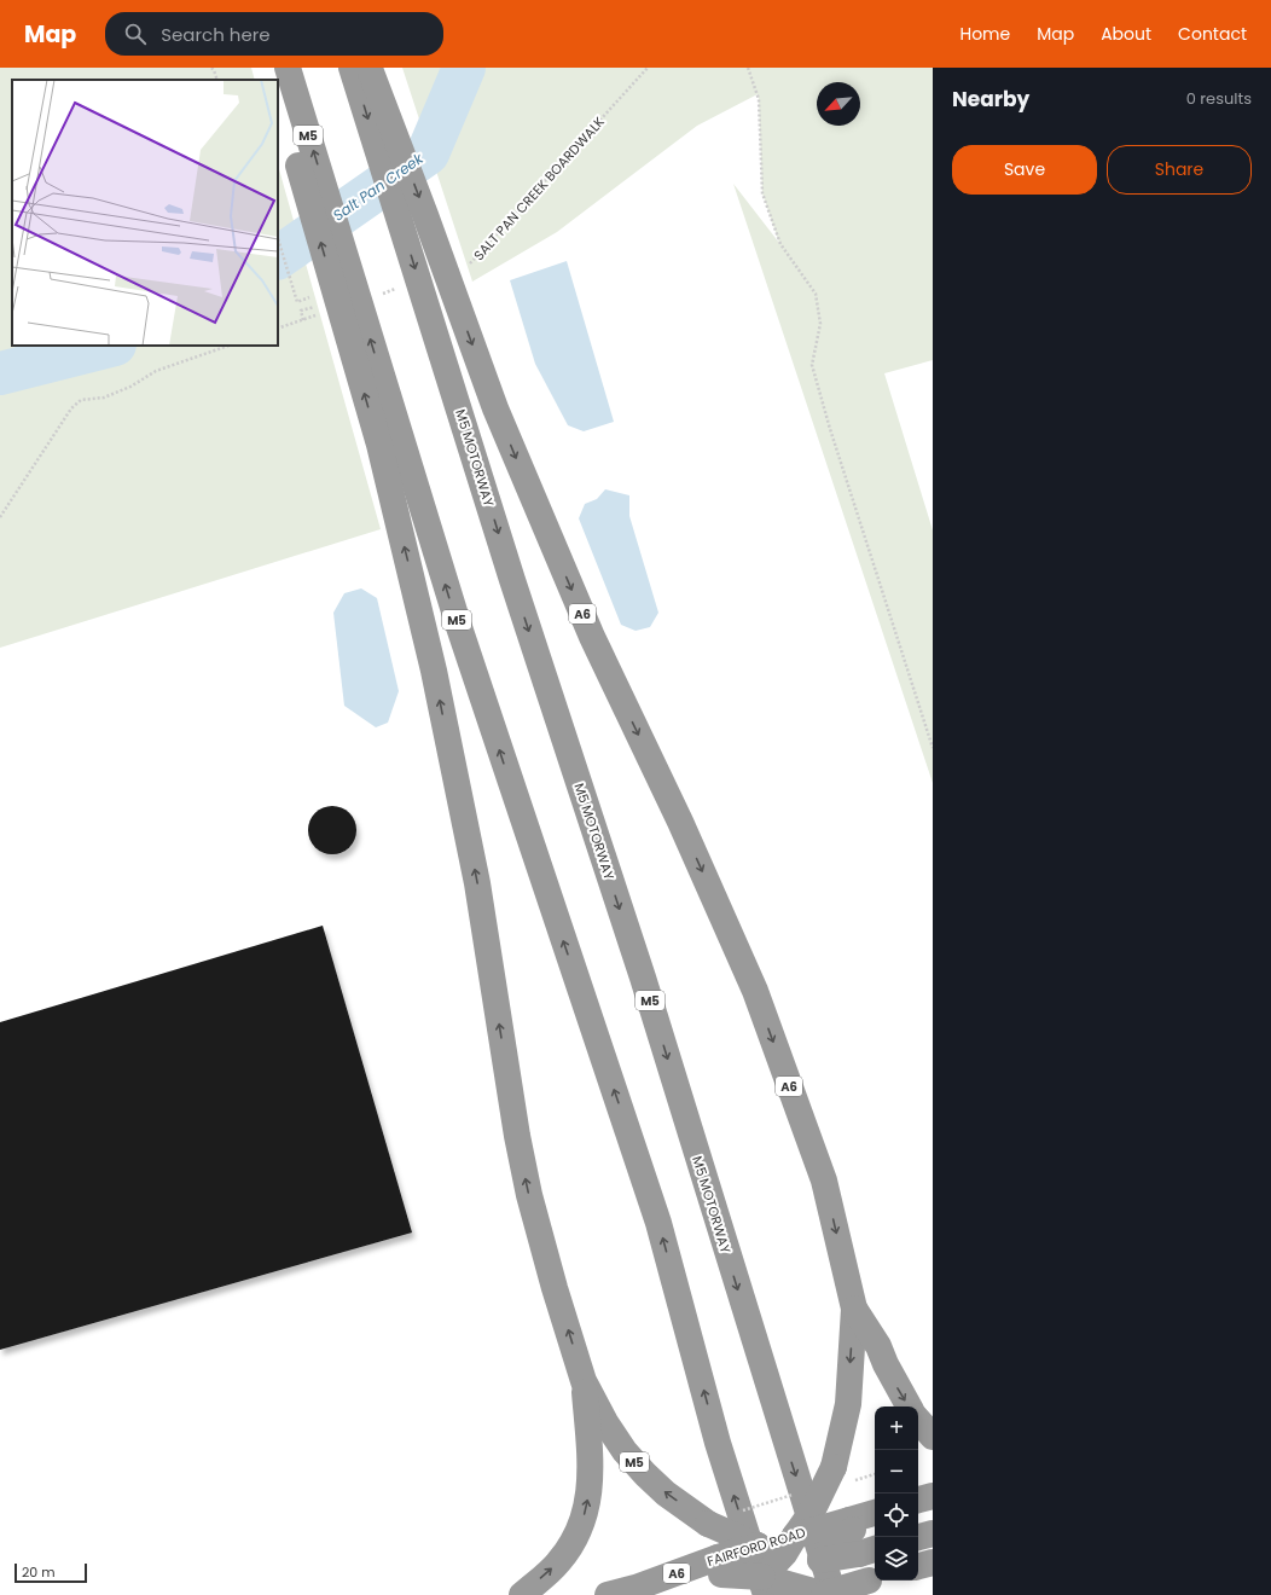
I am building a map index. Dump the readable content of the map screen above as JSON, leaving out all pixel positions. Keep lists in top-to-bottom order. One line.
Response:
{"streets":{"highway":["M5","M5 MOTORWAY","A6","FAIRFORD ROAD"],"path":["SALT PAN CREEK BOARDWALK"]},"crossings":[["M5","A6"],["M5","FAIRFORD ROAD"],["A6","FAIRFORD ROAD"]],"water":["Salt Pan Creek"],"scale_bar":"20 m","north":"bottom left","page":{"header":"Map","search":"Search here","nav":["Home","Map","About","Contact"],"heading":["Nearby","0 results"],"buttons":["Save","Share"],"map_buttons":["+","−"],"scale":"20 m"}}
